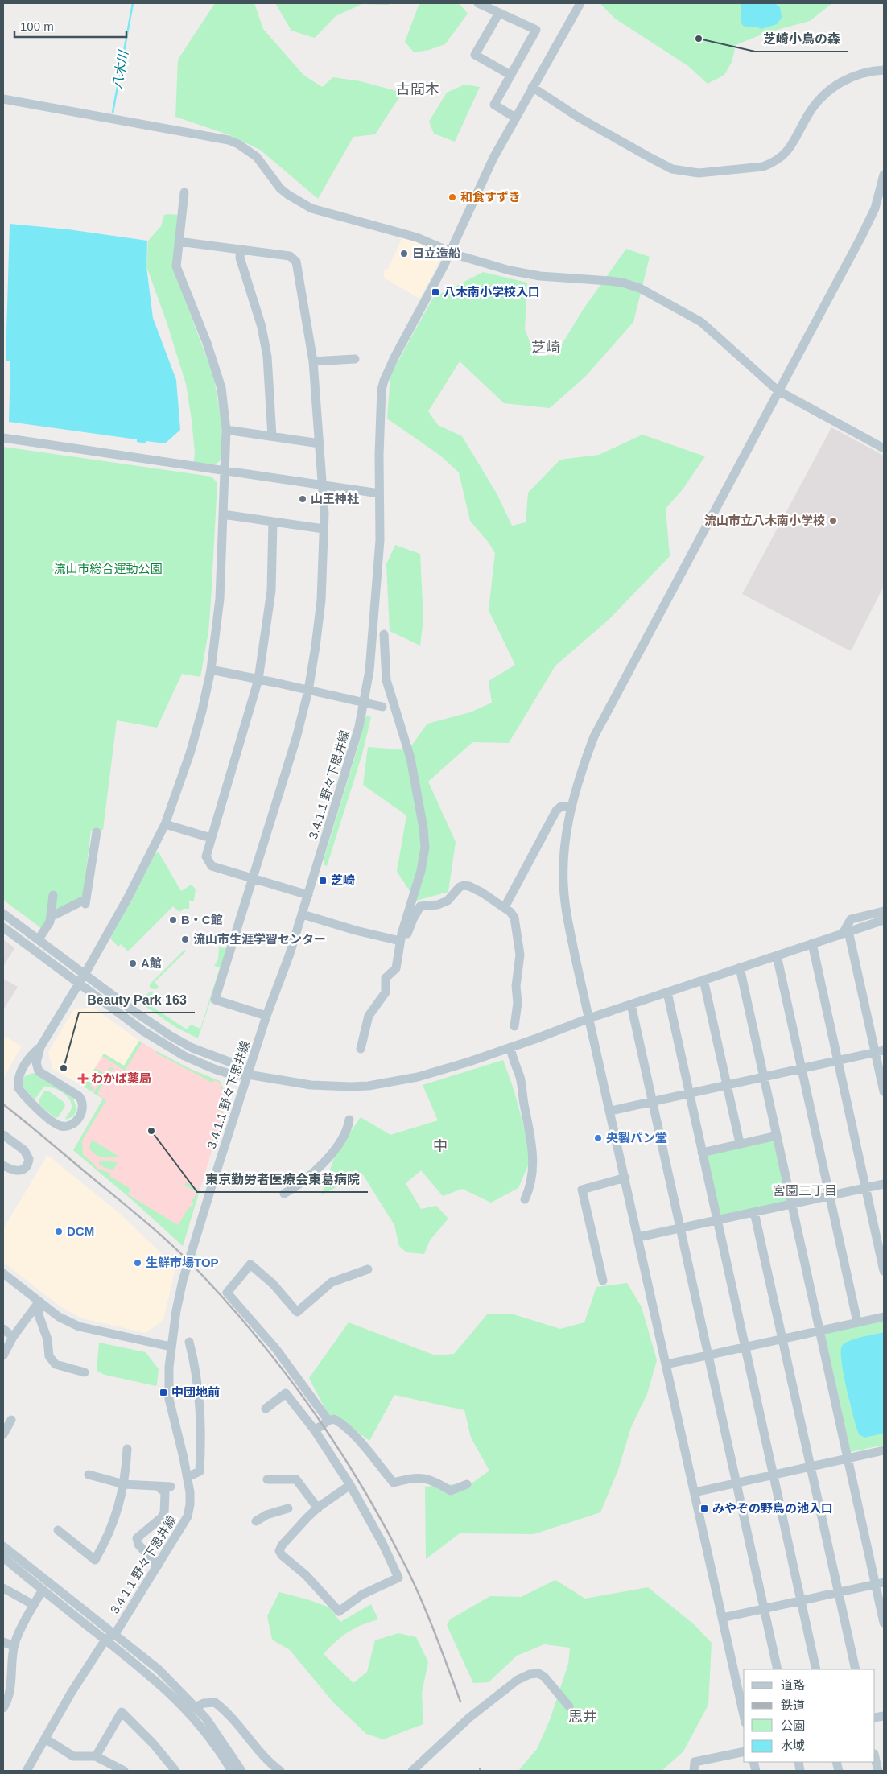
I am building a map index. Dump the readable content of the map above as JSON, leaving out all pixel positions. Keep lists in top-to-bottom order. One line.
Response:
{"streets":{"street":["3.4.1.1 野々下思井線"]},"districts":["古間木","芝崎","中","宮園三丁目","思井"],"water":["八木川"],"parks":["流山市総合運動公園"],"places":{"other":["芝崎小鳥の森","和食すずき","日立造船","山王神社","流山市立八木南小学校","B・C館","流山市生涯学習センター","A館","Beauty Park 163","東京勤労者医療会東葛病院","央製パン堂","DCM","生鮮市場TOP"],"transit":["八木南小学校入口","芝崎","中団地前","みやぞの野鳥の池入口"],"health":["わかば薬局"]},"legend":["道路","鉄道","公園","水域"],"scale_bar":"100 m"}
